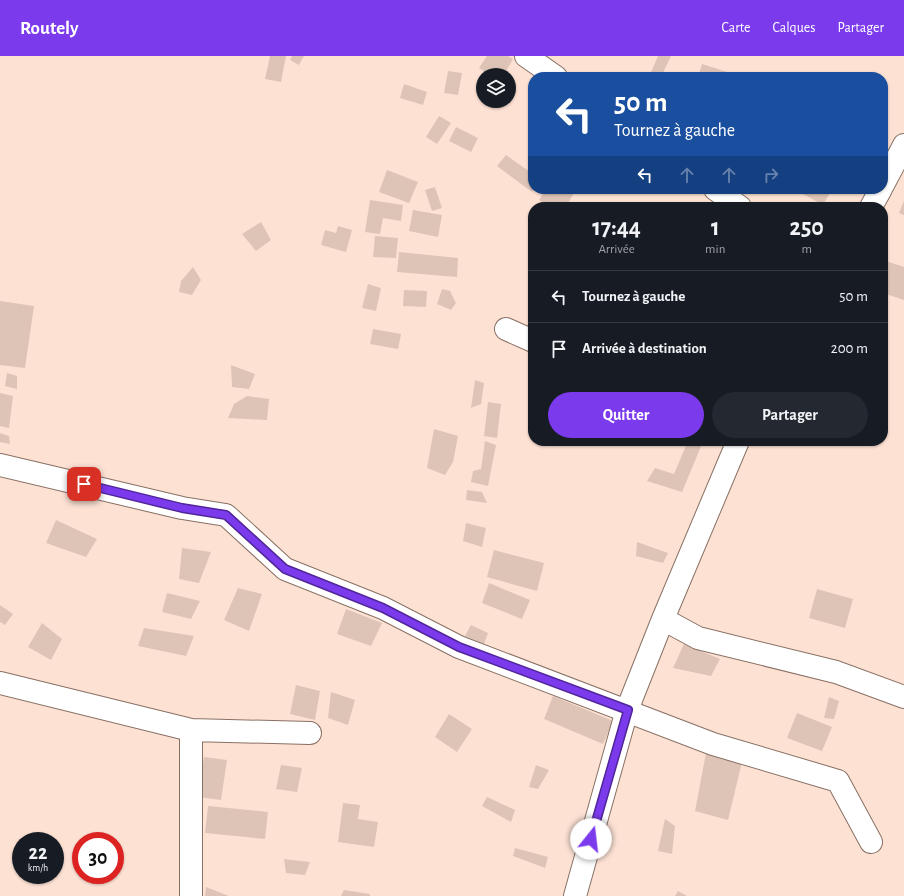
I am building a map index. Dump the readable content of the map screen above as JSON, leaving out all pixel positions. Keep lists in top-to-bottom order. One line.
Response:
{"page":{"header":"Routely","nav":["Carte","Calques","Partager"],"turn":["50 m","Tournez à gauche"],"eta":["17:44","Arrivée","1","min","250","m"],"list":[{"name":"Tournez à gauche","value":"50 m"},{"name":"Arrivée à destination","value":"200 m"}],"buttons":["Quitter","Partager"],"speed":"22 km/h","limit":"30"}}
